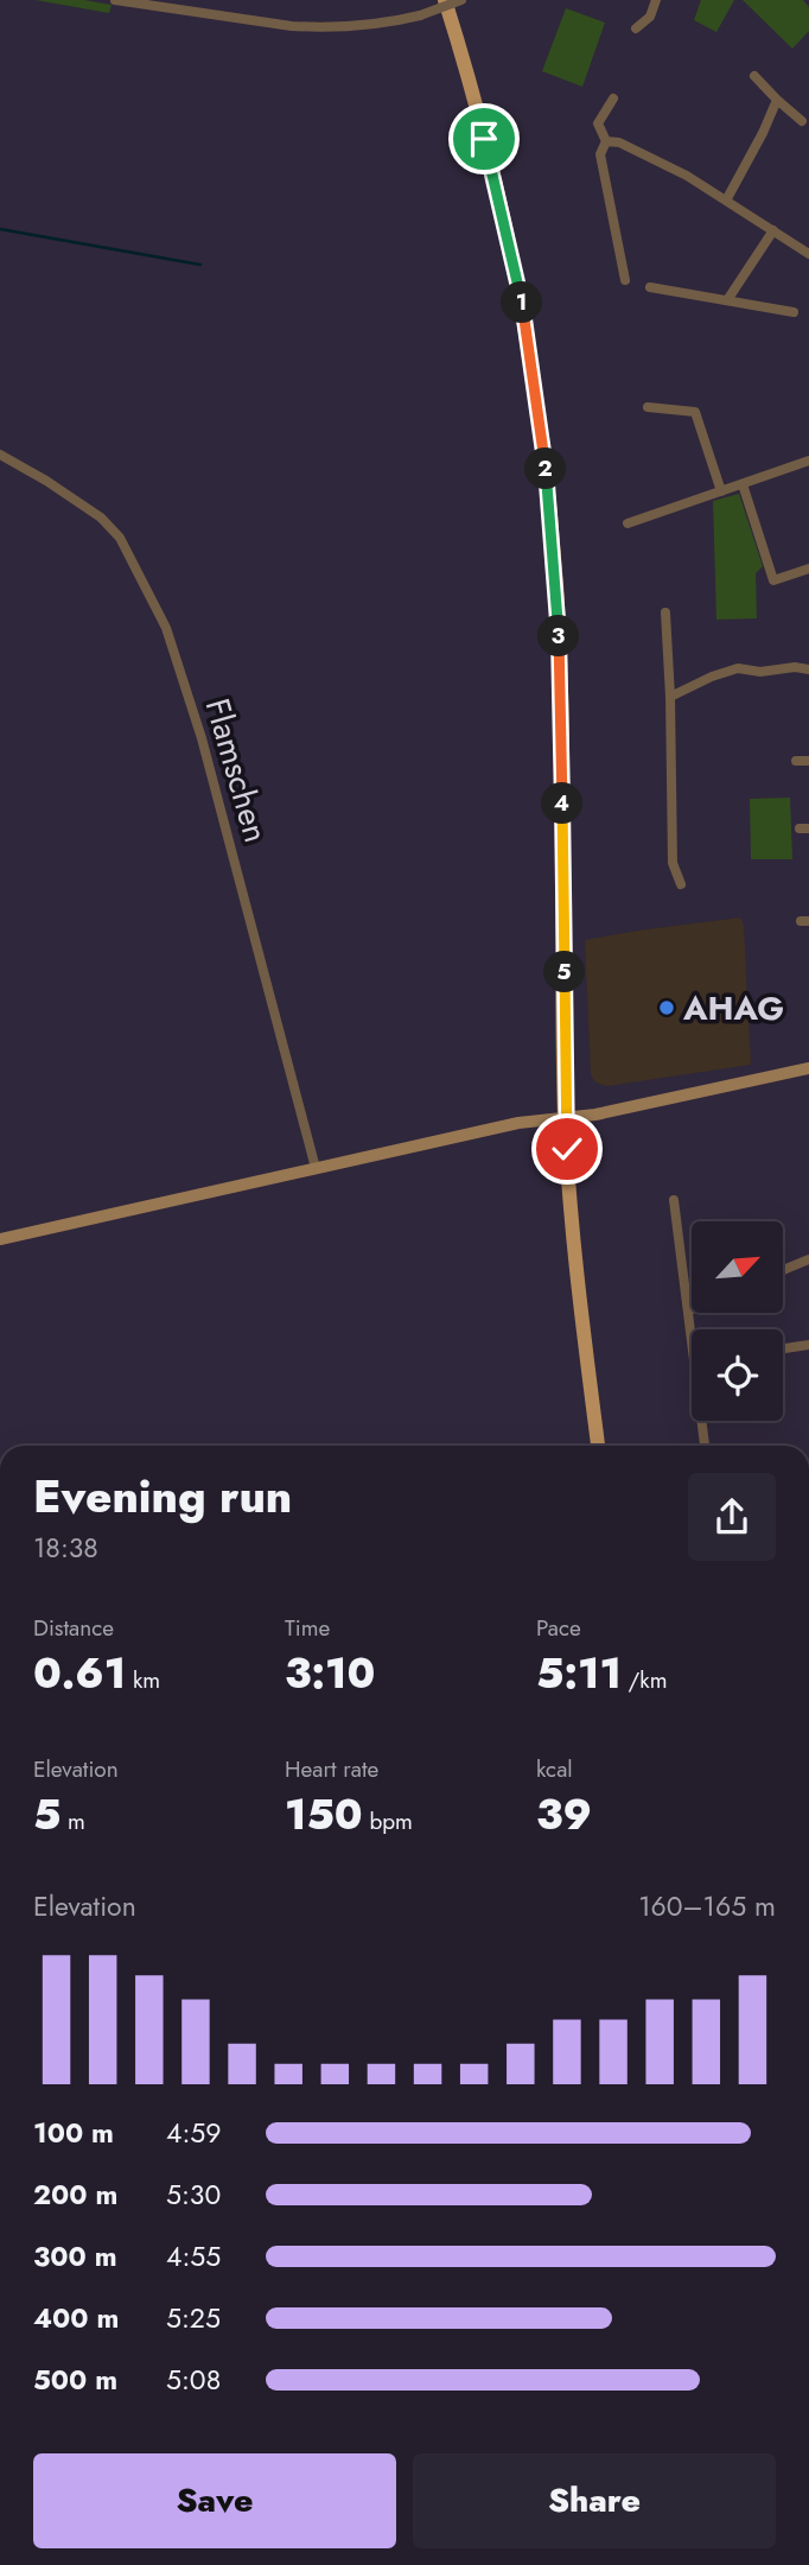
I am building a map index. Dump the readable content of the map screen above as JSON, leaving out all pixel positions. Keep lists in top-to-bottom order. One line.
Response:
{"streets":{"street":["Flamschen"]},"places":["AHAG"],"north":"top right","page":{"pins":["1","2","3","4","5"],"heading":["Evening run","18:38"],"stats":[["Distance","0.61 km"],["Time","3:10"],["Pace","5:11 /km"],["Elevation","5 m"],["Heart rate","150 bpm"],["kcal","39"]],"chart":["Elevation","160–165 m"],"list":[{"name":"100 m","note":"4:59"},{"name":"200 m","note":"5:30"},{"name":"300 m","note":"4:55"},{"name":"400 m","note":"5:25"},{"name":"500 m","note":"5:08"}],"buttons":["Save","Share"]}}
